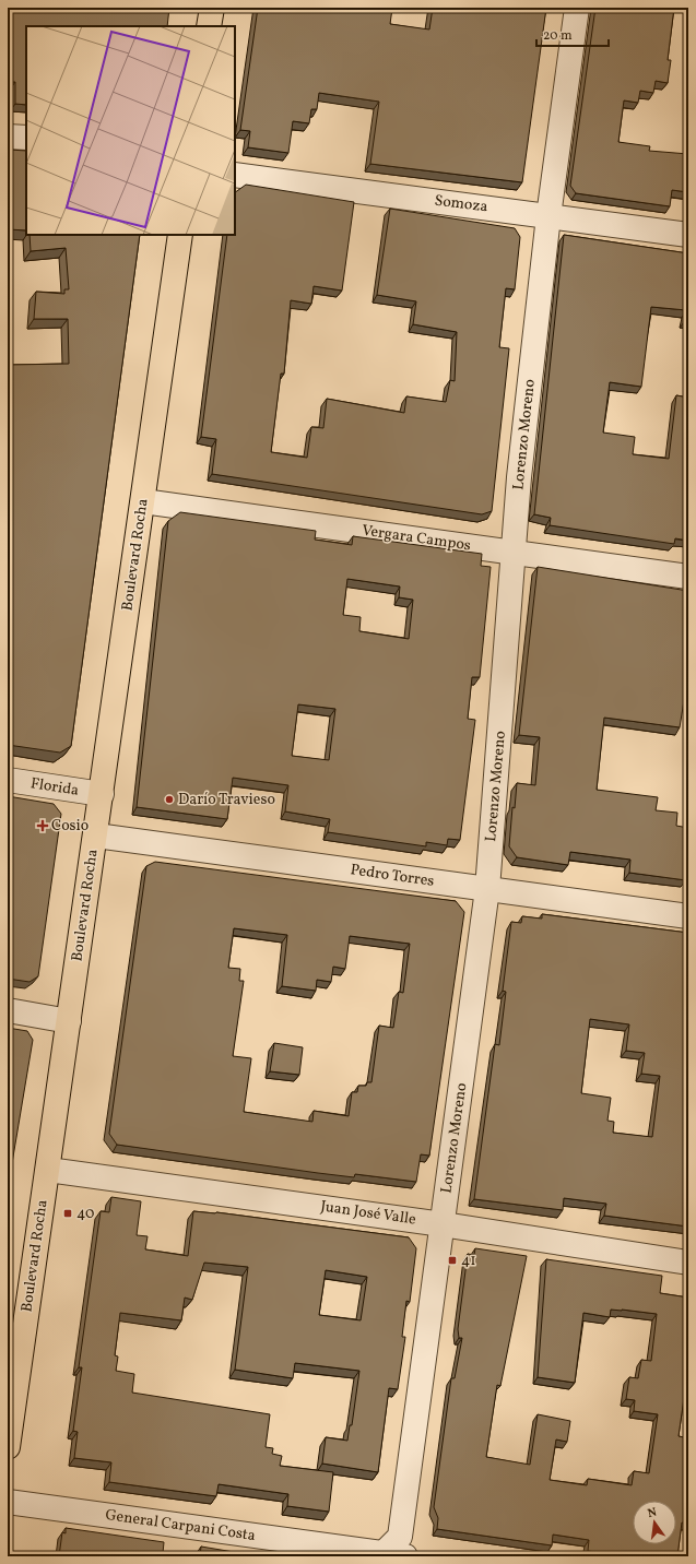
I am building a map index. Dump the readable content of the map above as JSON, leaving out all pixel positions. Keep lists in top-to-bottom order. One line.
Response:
{"streets":{"main road":["Boulevard Rocha"],"street":["Somoza","Lorenzo Moreno","Vergara Campos","Florida","Pedro Torres","Juan José Valle","General Carpani Costa"]},"crossings":[["Somoza","Lorenzo Moreno"],["Lorenzo Moreno","Vergara Campos"],["Lorenzo Moreno","Pedro Torres"],["Lorenzo Moreno","Juan José Valle"],["Lorenzo Moreno","General Carpani Costa"],["Vergara Campos","Boulevard Rocha"],["Boulevard Rocha","Florida"],["Boulevard Rocha","Pedro Torres"],["Boulevard Rocha","Juan José Valle"]],"places":{"other":["Darío Travieso"],"health":["Cosio"],"transit":["40","41"]},"scale_bar":"20 m","north":"top"}
